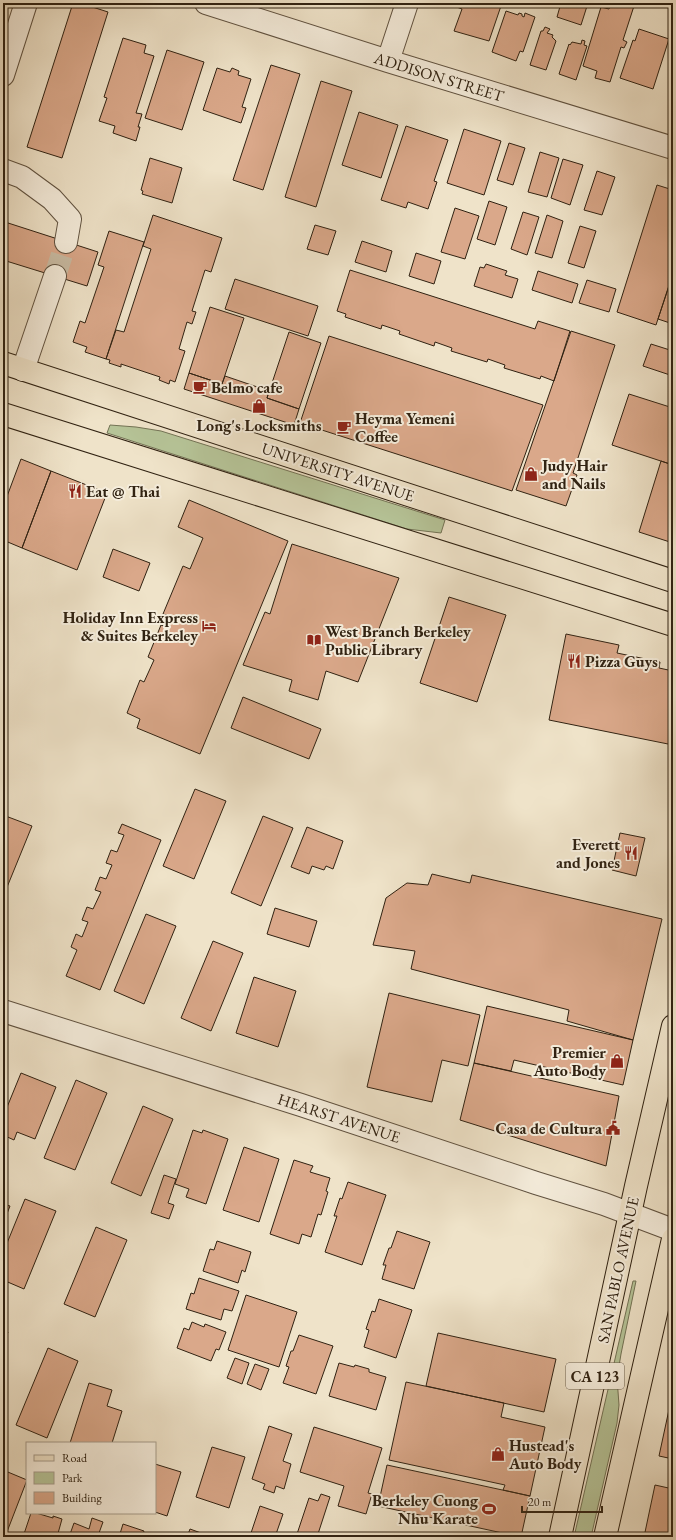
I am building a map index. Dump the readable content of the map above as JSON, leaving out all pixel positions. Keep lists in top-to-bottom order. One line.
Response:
{"streets":{"main road":["UNIVERSITY AVENUE","SAN PABLO AVENUE","CA 123"],"street":["ADDISON STREET","HEARST AVENUE"]},"crossings":[["HEARST AVENUE","SAN PABLO AVENUE"]],"places":{"cafe":["Belmo cafe","Heyma Yemeni Coffee"],"shop":["Long's Locksmiths","Judy Hair and Nails","Premier Auto Body","Hustead's Auto Body"],"restaurant":["Eat @ Thai","Pizza Guys","Everett and Jones"],"hotel":["Holiday Inn Express & Suites Berkeley"],"library":["West Branch Berkeley Public Library"],"public building":["Casa de Cultura"],"sports":["Berkeley Cuong Nhu Karate"]},"legend":["Road","Park","Building"],"scale_bar":"20 m"}
